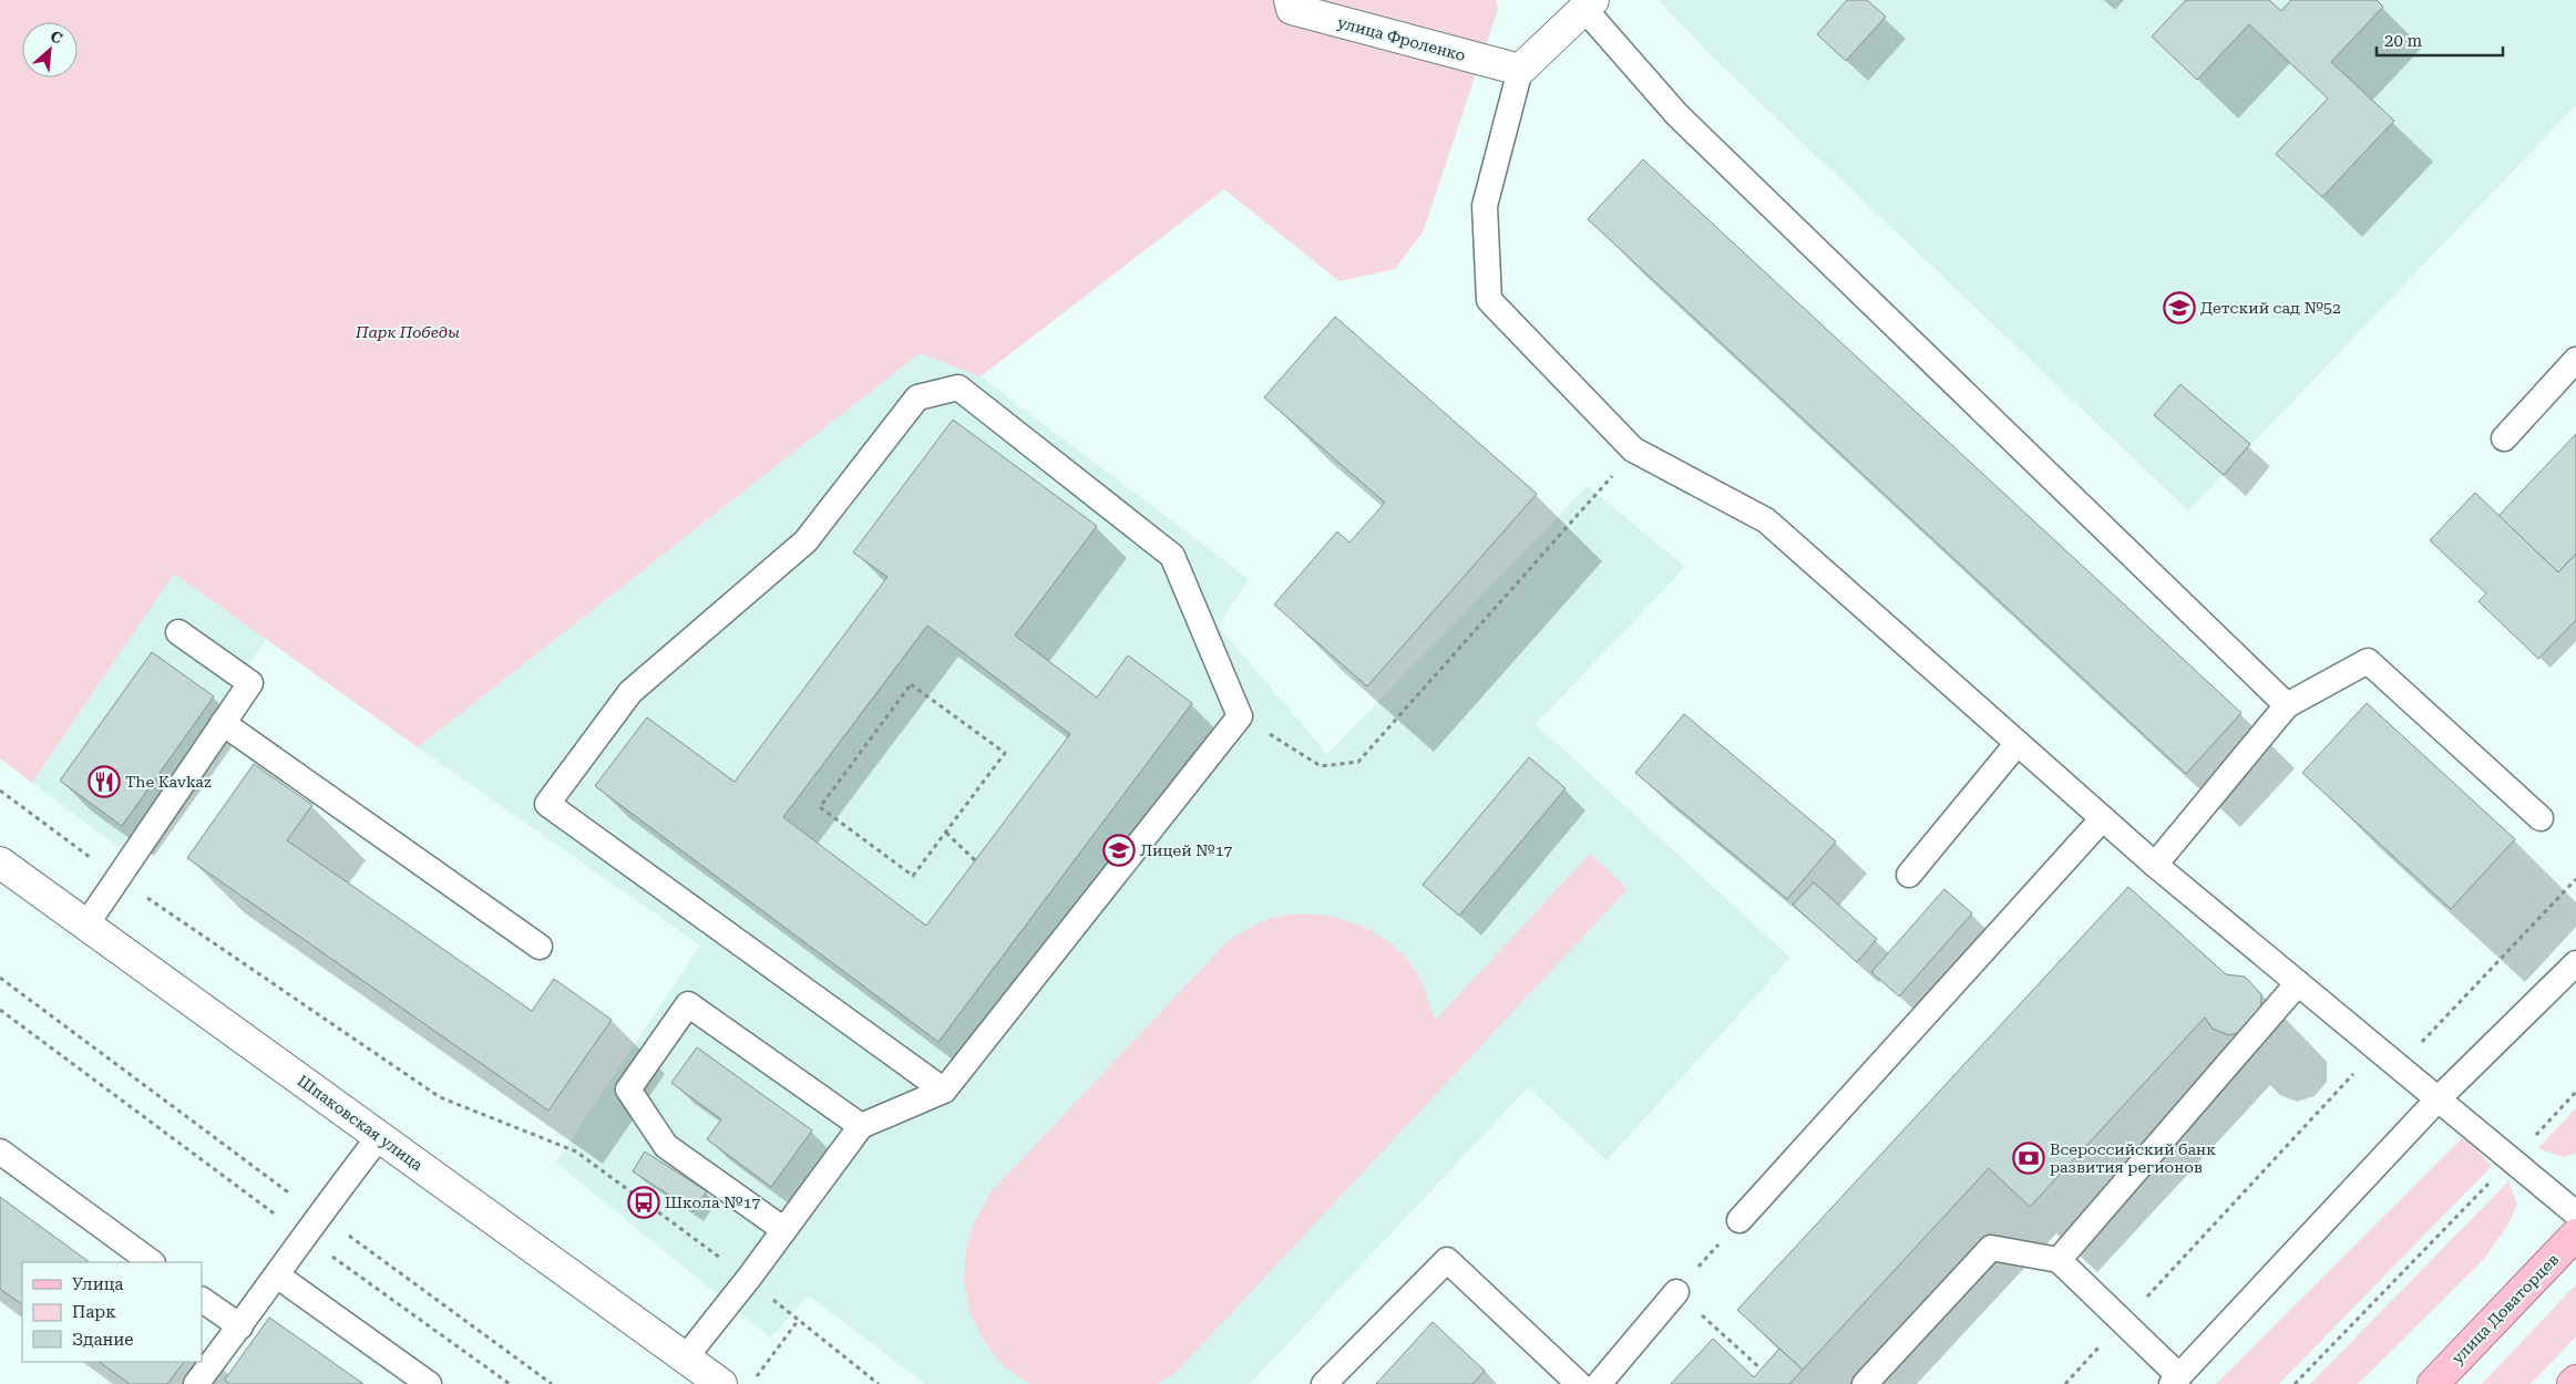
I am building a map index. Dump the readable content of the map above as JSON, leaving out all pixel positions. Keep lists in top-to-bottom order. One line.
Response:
{"streets":{"main road":["улица Фроленко","Шпаковская улица","улица Доваторцев"]},"parks":["Парк Победы"],"places":{"school or university":["Детский сад №52","Лицей №17"],"restaurant":["The Kavkaz"],"bank":["Всероссийский банк развития регионов"],"bus stop":["Школа №17"]},"legend":["Улица","Парк","Здание"],"scale_bar":"20 m","north":"top right"}
